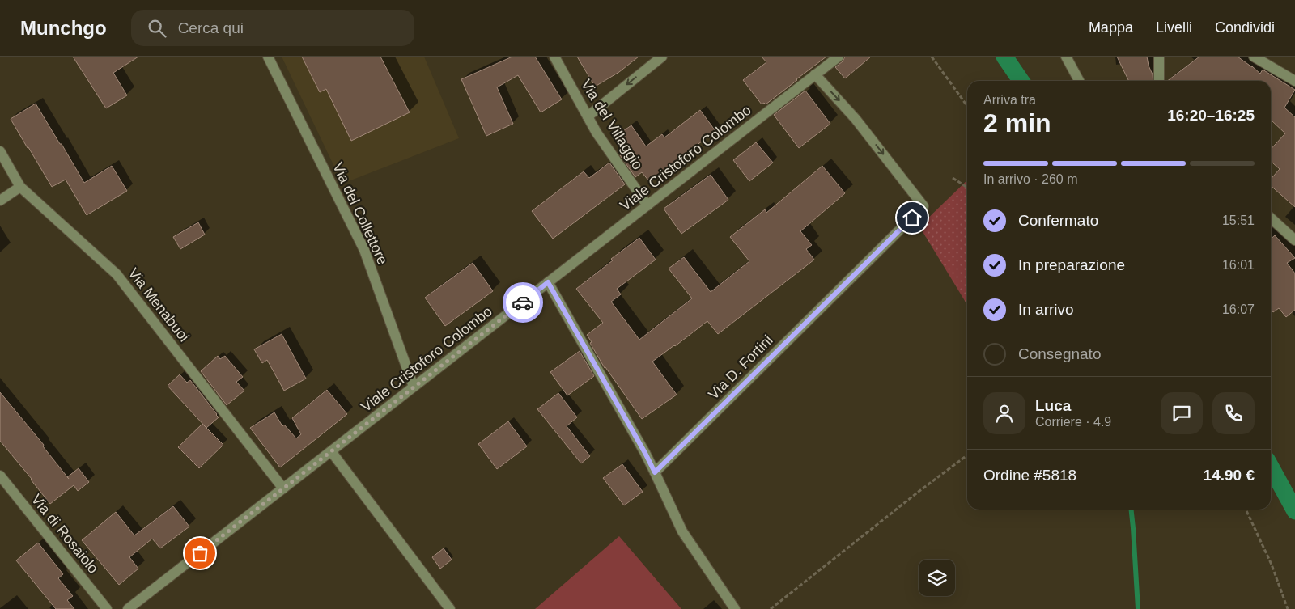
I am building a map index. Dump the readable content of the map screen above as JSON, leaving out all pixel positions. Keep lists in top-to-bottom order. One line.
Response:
{"streets":{"street":["Via del Villaggio","Viale Cristoforo Colombo","Via del Collettore","Via Menabuoi","Via D. Fortini","Via di Rosaiolo"]},"crossings":[["Via del Villaggio","Viale Cristoforo Colombo"],["Viale Cristoforo Colombo","Via del Collettore"],["Viale Cristoforo Colombo","Via Menabuoi"],["Viale Cristoforo Colombo","Via D. Fortini"]],"page":{"header":"Munchgo","search":"Cerca qui","nav":["Mappa","Livelli","Condividi"],"heading":["2 min","Arriva tra","16:20–16:25"],"panel":["Luca","Corriere · 4.9","Ordine #5818","14.90 €"],"bar":"In arrivo · 260 m","list":[["Confermato","15:51"],["In preparazione","16:01"],["In arrivo","16:07"],"Consegnato"]}}
